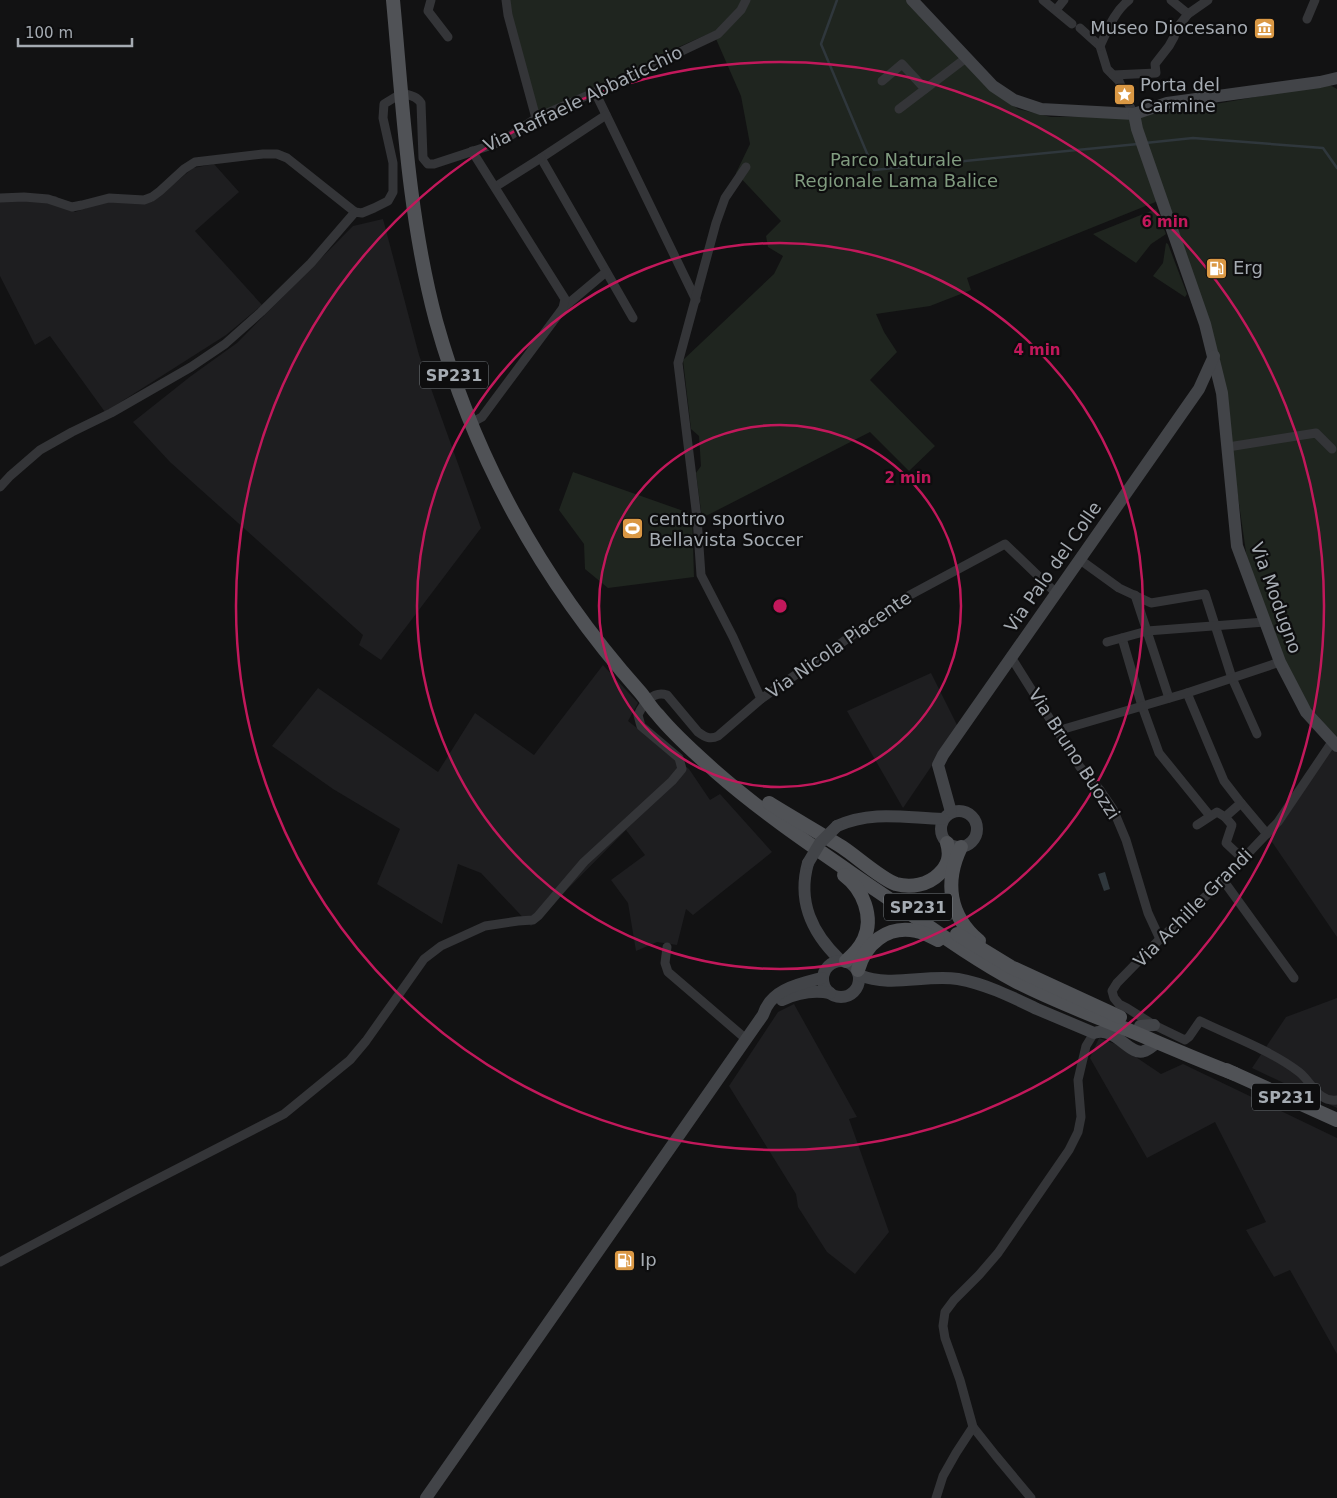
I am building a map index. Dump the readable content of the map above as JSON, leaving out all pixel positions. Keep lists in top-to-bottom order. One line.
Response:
{"streets":{"main road":["SP231"],"street":["Via Raffaele Abbaticchio","Via Palo del Colle","Via Modugno","Via Nicola Piacente","Via Bruno Buozzi","Via Achille Grandi"]},"crossings":[["Via Raffaele Abbaticchio","SP231"],["Via Palo del Colle","Via Modugno"],["Via Palo del Colle","Via Nicola Piacente"],["Via Palo del Colle","Via Bruno Buozzi"],["Via Modugno","Via Achille Grandi"],["Via Bruno Buozzi","Via Achille Grandi"]],"parks":["Parco Naturale Regionale Lama Balice"],"places":{"museum":["Museo Diocesano"],"place":["Porta del Carmine"],"fuel station":["Erg","Ip"],"sports":["centro sportivo Bellavista Soccer"]},"scale_bar":"100 m","rings":["6 min","4 min","2 min"]}
